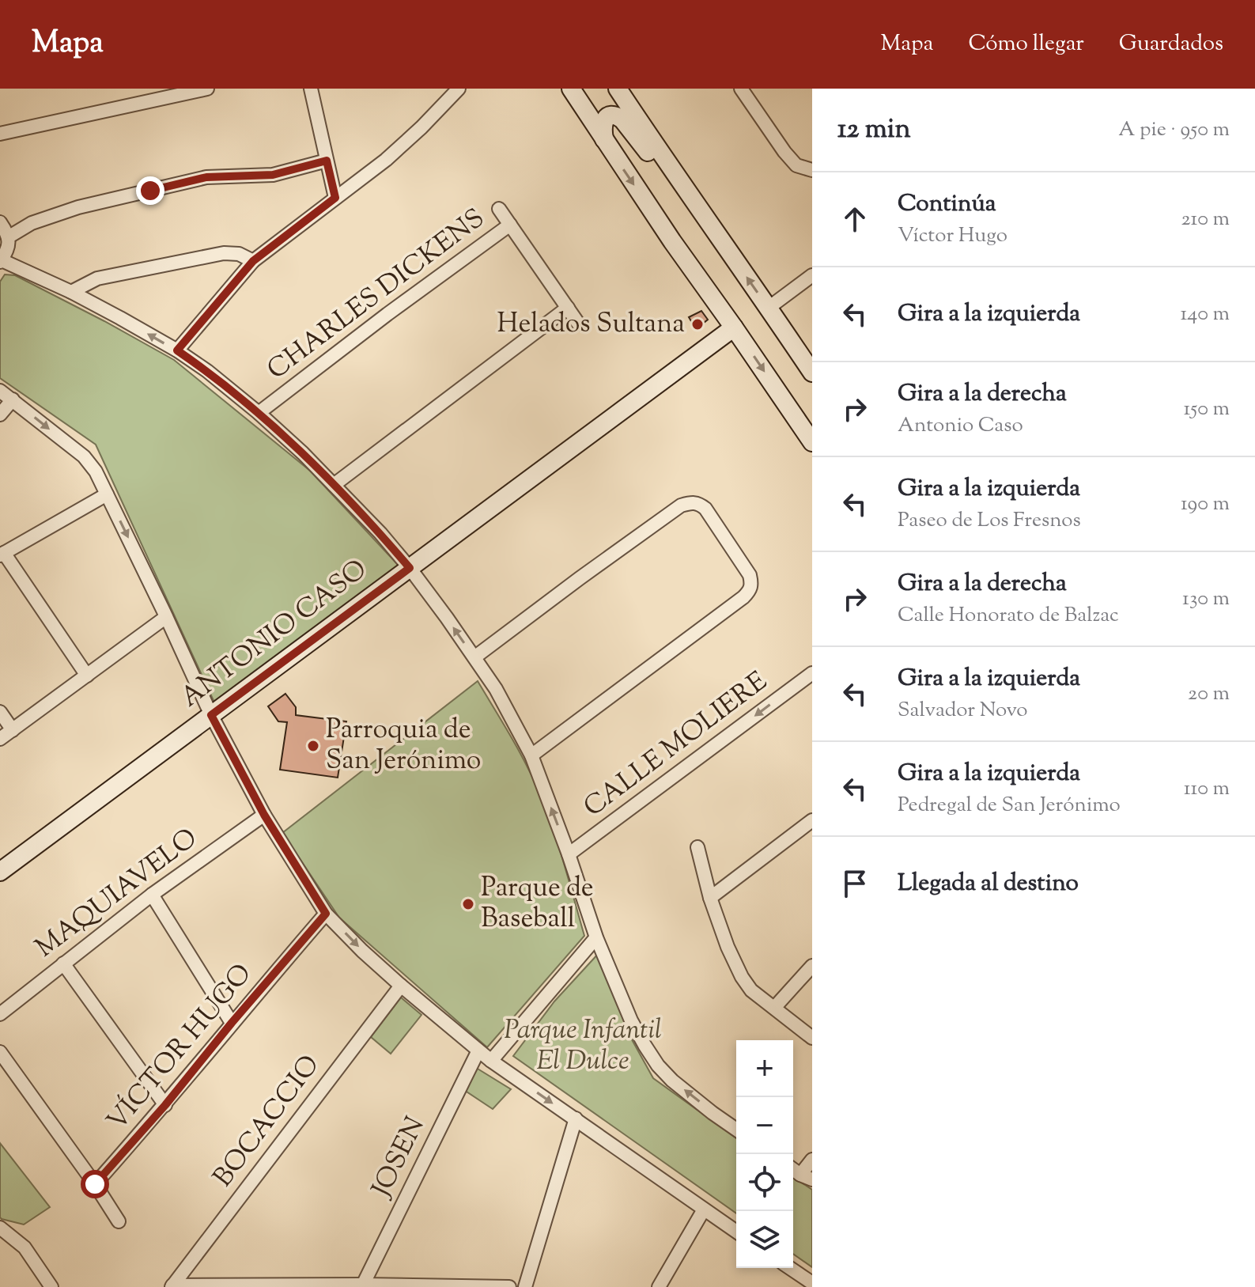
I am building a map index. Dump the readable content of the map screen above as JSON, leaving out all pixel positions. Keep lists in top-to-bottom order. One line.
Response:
{"streets":{"street":["CHARLES DICKENS","ANTONIO CASO","CALLE MOLIERE","MAQUIAVELO","VÍCTOR HUGO","BOCACCIO","JOSEN"]},"one_way":["CALLE MOLIERE"],"parks":["Parque Infantil El Dulce"],"places":["Helados Sultana","Parroquia de San Jerónimo","Parque de Baseball"],"page":{"header":"Mapa","nav":["Mapa","Cómo llegar","Guardados"],"heading":["12 min","A pie · 950 m"],"list":[["Continúa","Víctor Hugo","210 m"],["Gira a la izquierda","140 m"],["Gira a la derecha","Antonio Caso","150 m"],["Gira a la izquierda","Paseo de Los Fresnos","190 m"],["Gira a la derecha","Calle Honorato de Balzac","130 m"],["Gira a la izquierda","Salvador Novo","20 m"],["Gira a la izquierda","Pedregal de San Jerónimo","110 m"],"Llegada al destino"],"map_buttons":["+","−"]}}
